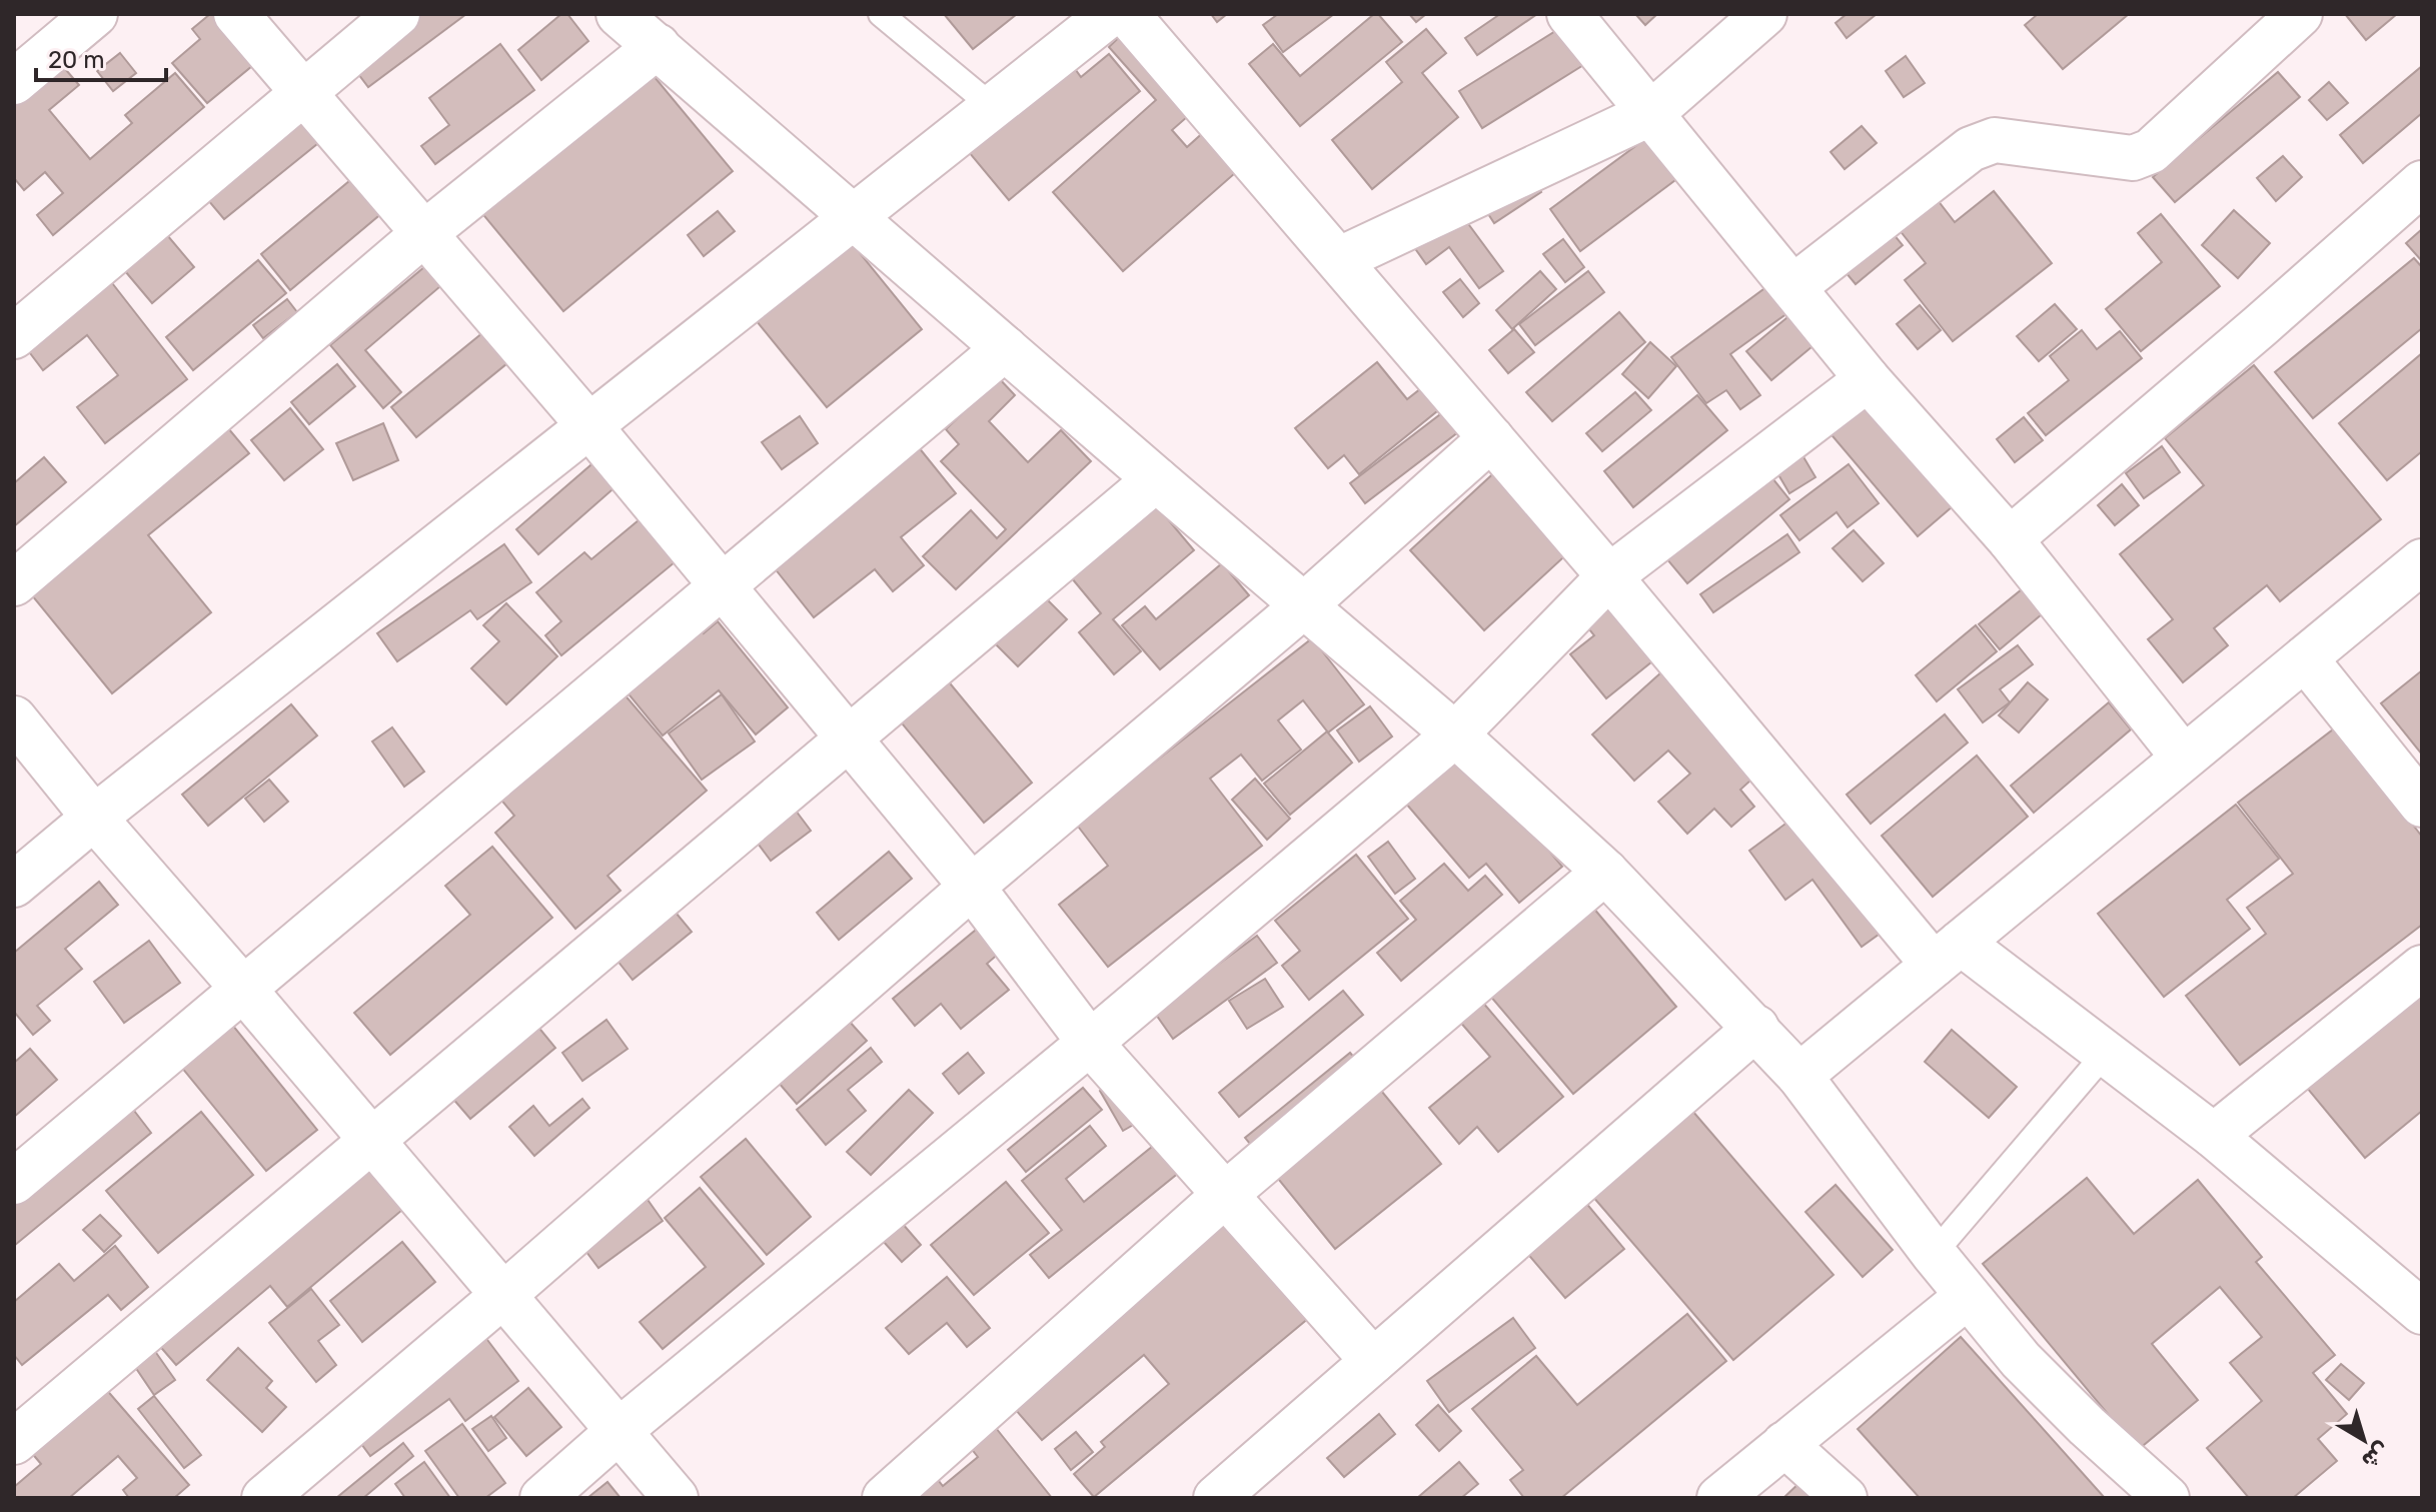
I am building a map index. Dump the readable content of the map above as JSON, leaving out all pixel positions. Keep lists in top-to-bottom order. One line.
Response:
{"scale_bar":"20 m","north":"bottom right"}
